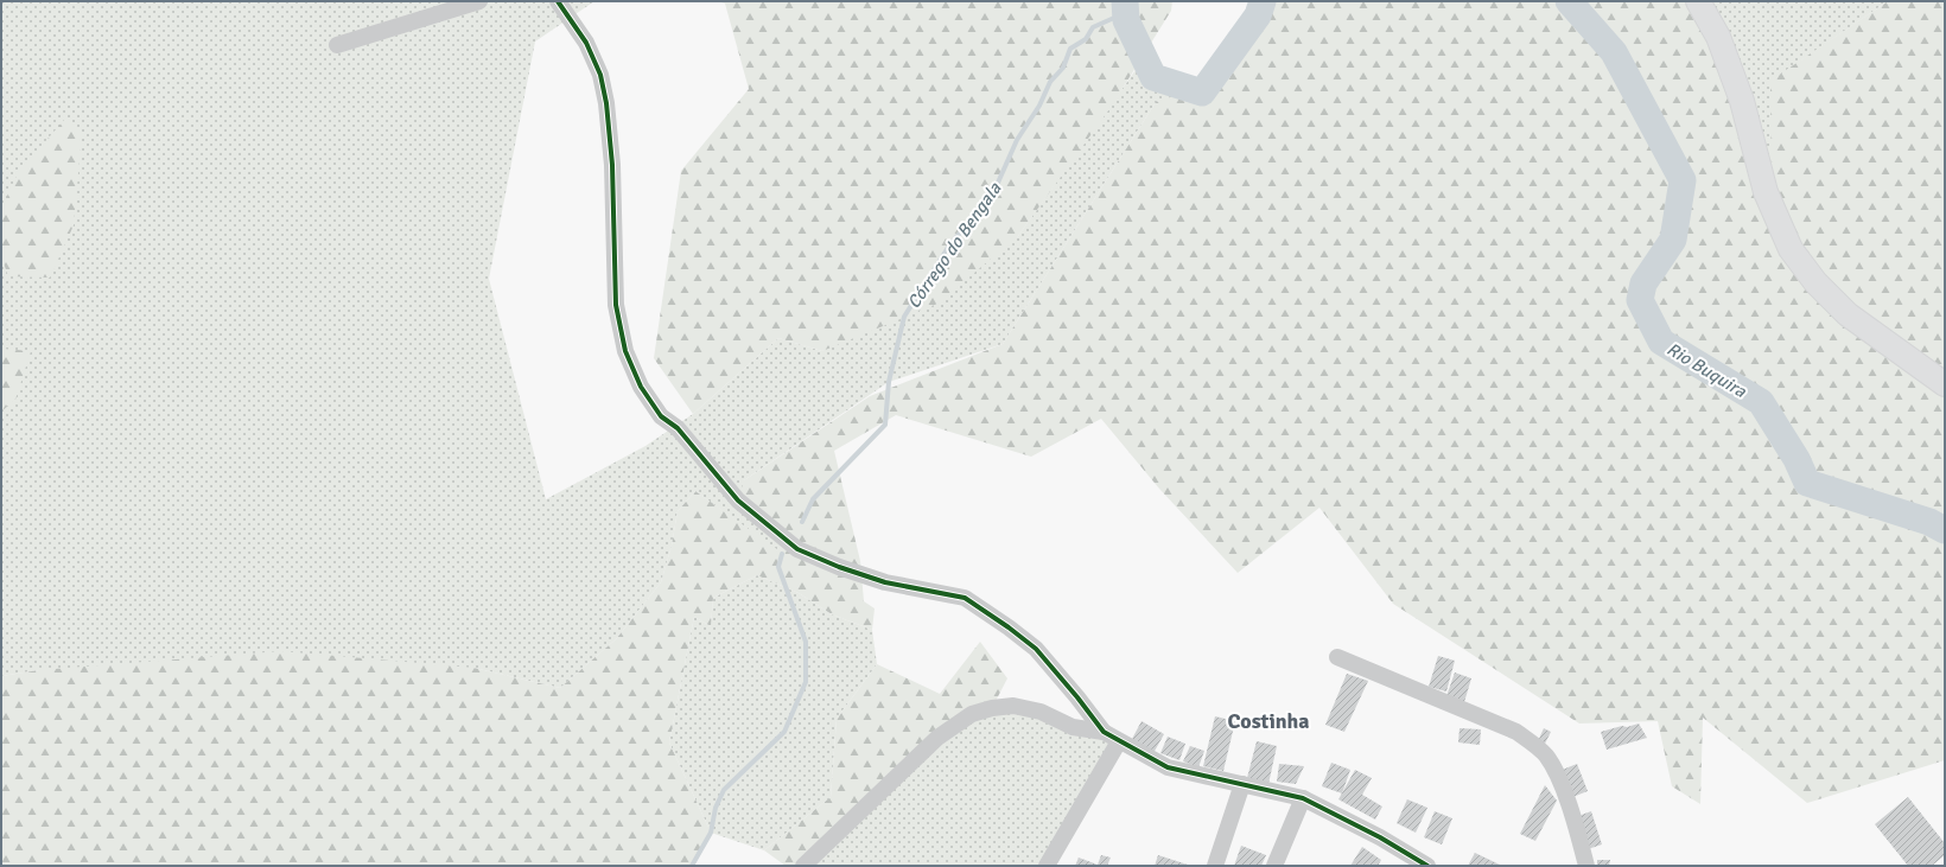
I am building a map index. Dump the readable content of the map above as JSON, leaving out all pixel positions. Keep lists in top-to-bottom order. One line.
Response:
{"districts":["Costinha"],"water":["Córrego do Bengala","Rio Buquira"]}
